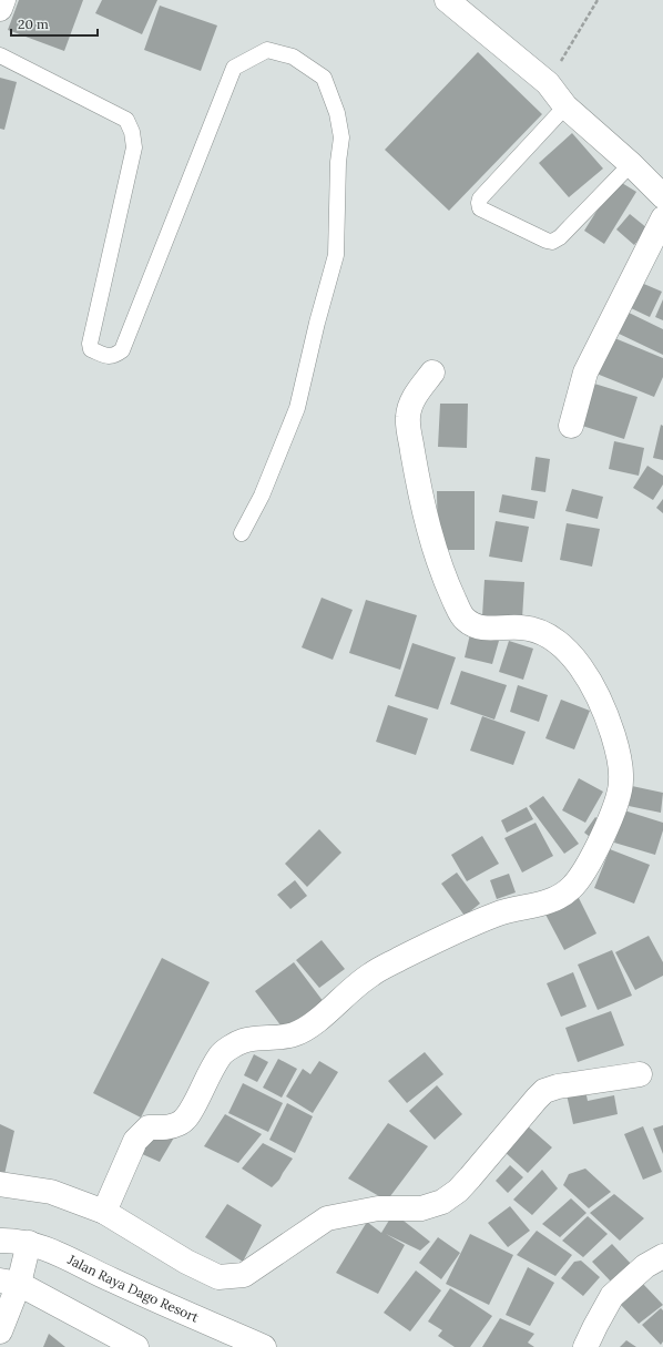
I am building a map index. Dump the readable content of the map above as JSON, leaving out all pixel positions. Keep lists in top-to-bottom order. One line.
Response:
{"streets":{"street":["Jalan Raya Dago Resort"]},"scale_bar":"20 m"}
